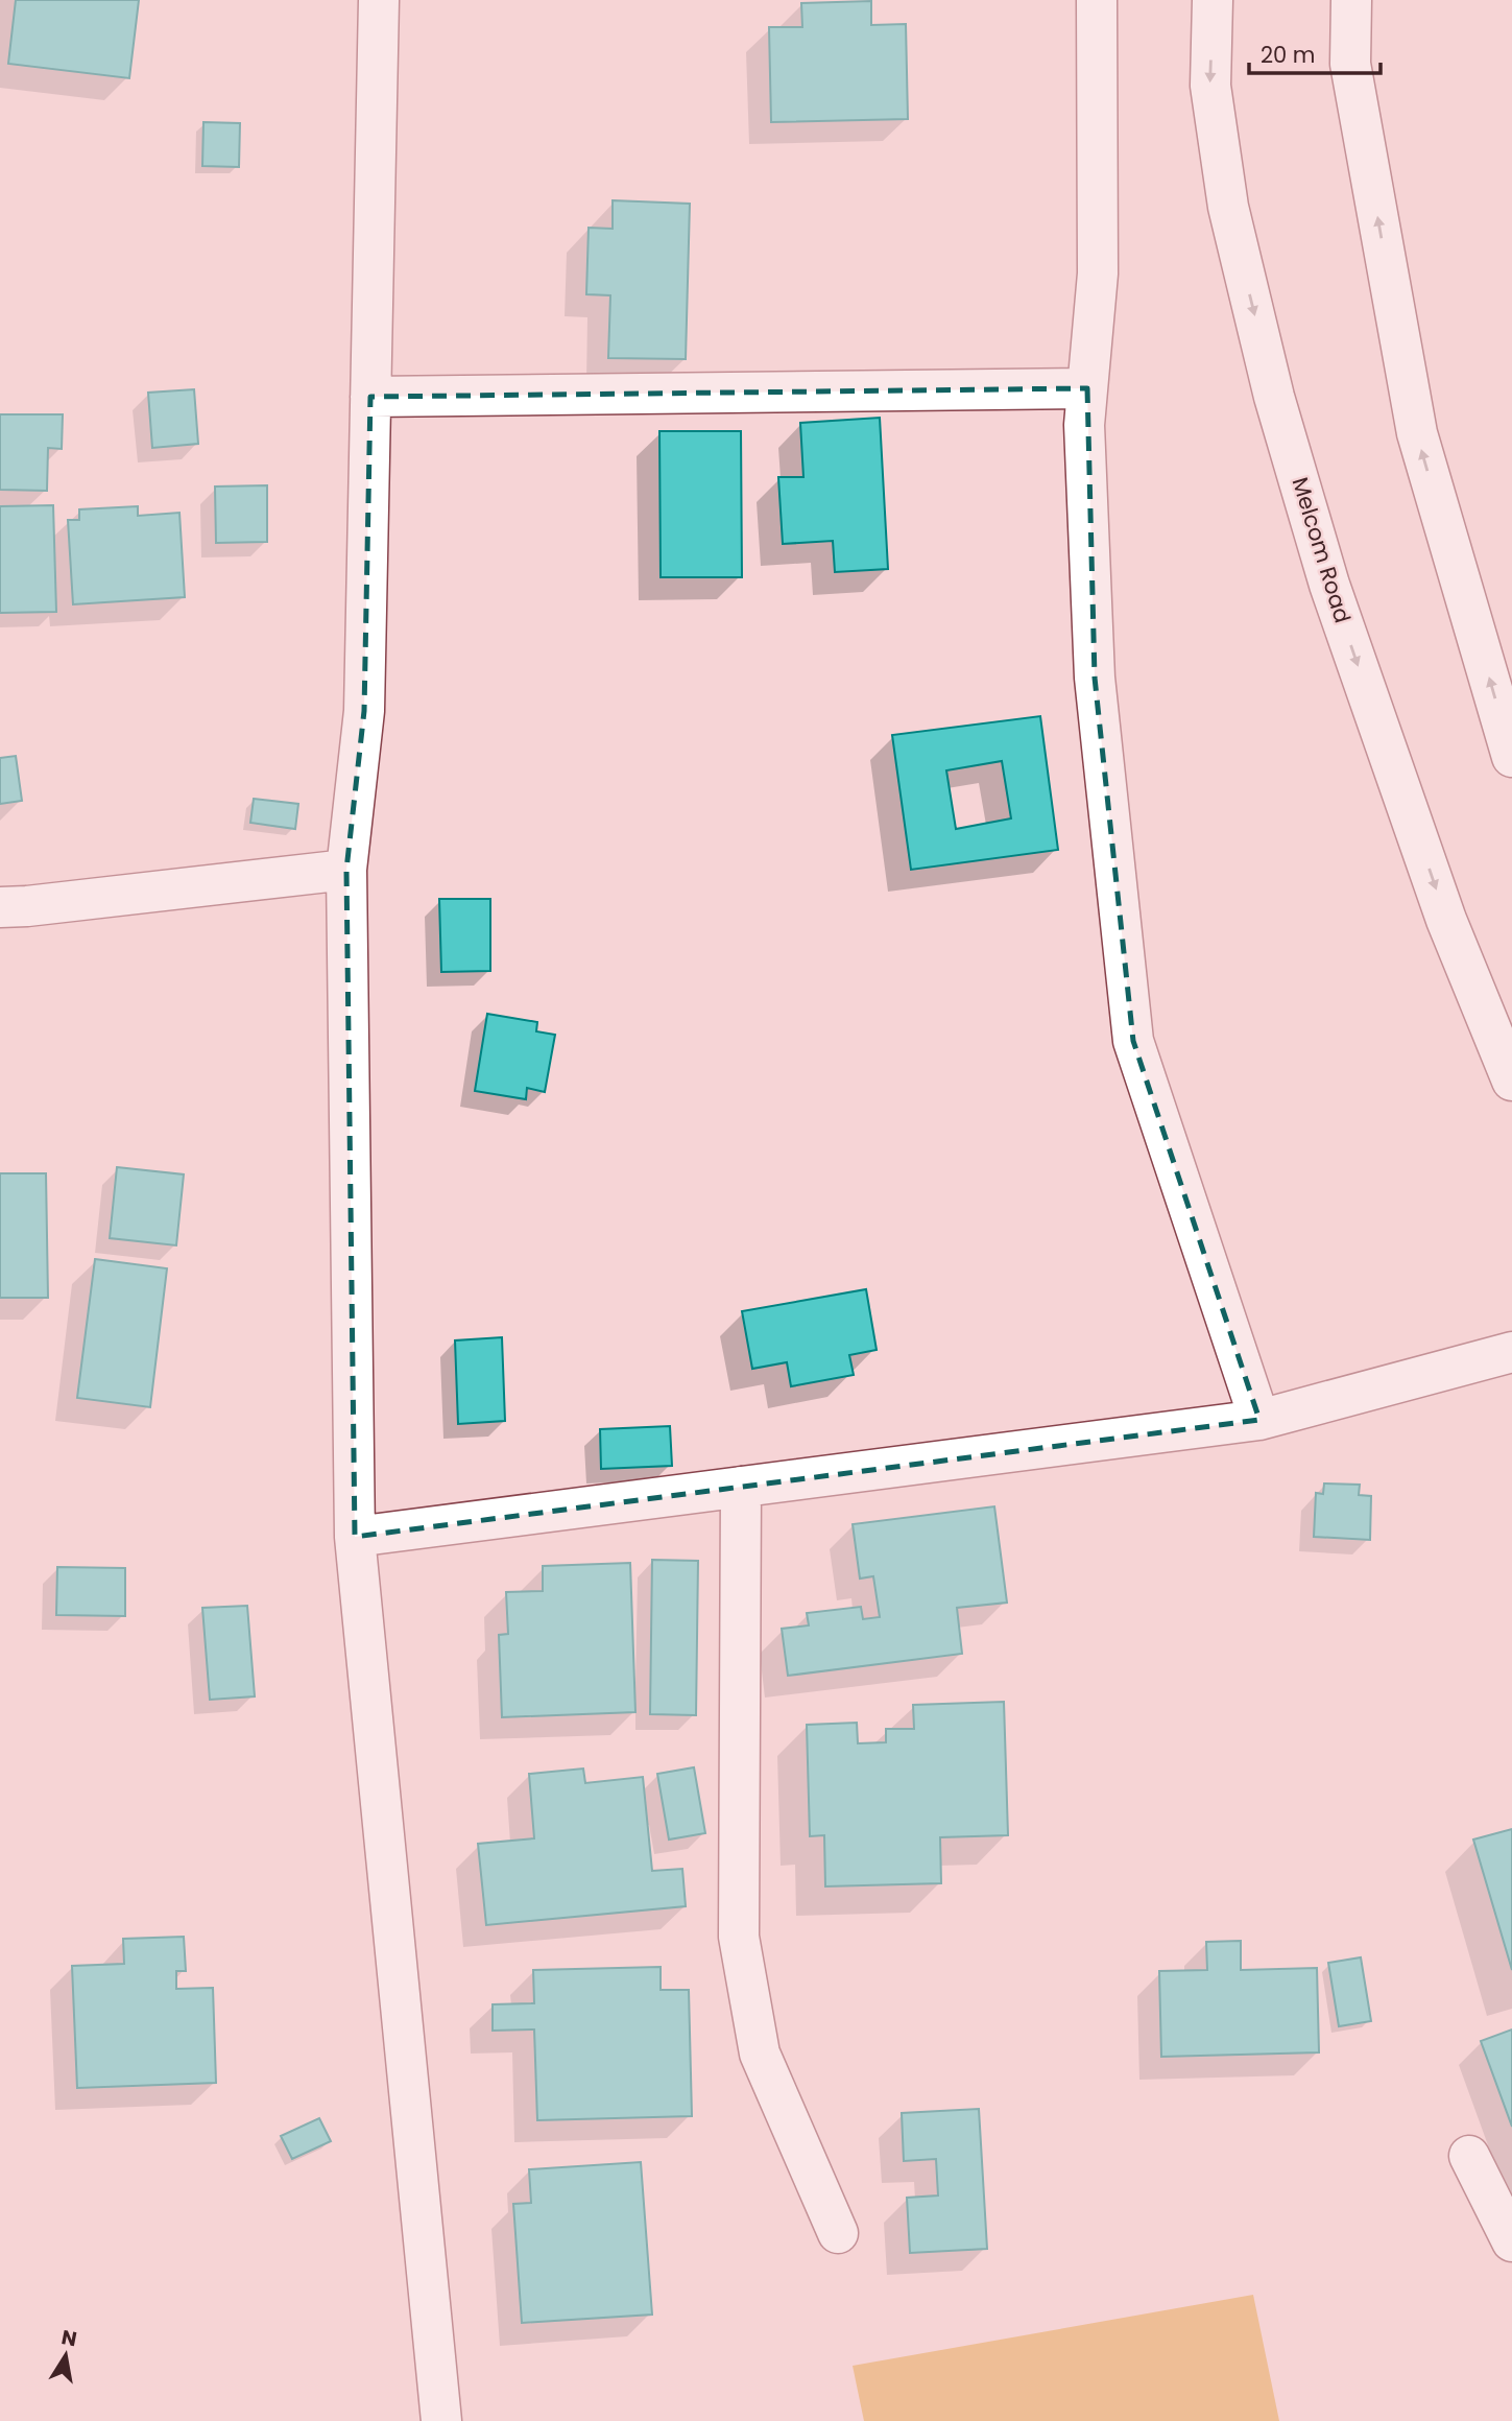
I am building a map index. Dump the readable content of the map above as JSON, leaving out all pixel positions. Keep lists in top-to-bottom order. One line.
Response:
{"streets":{"street":["Melcom Road"]},"scale_bar":"20 m","north":"top"}
